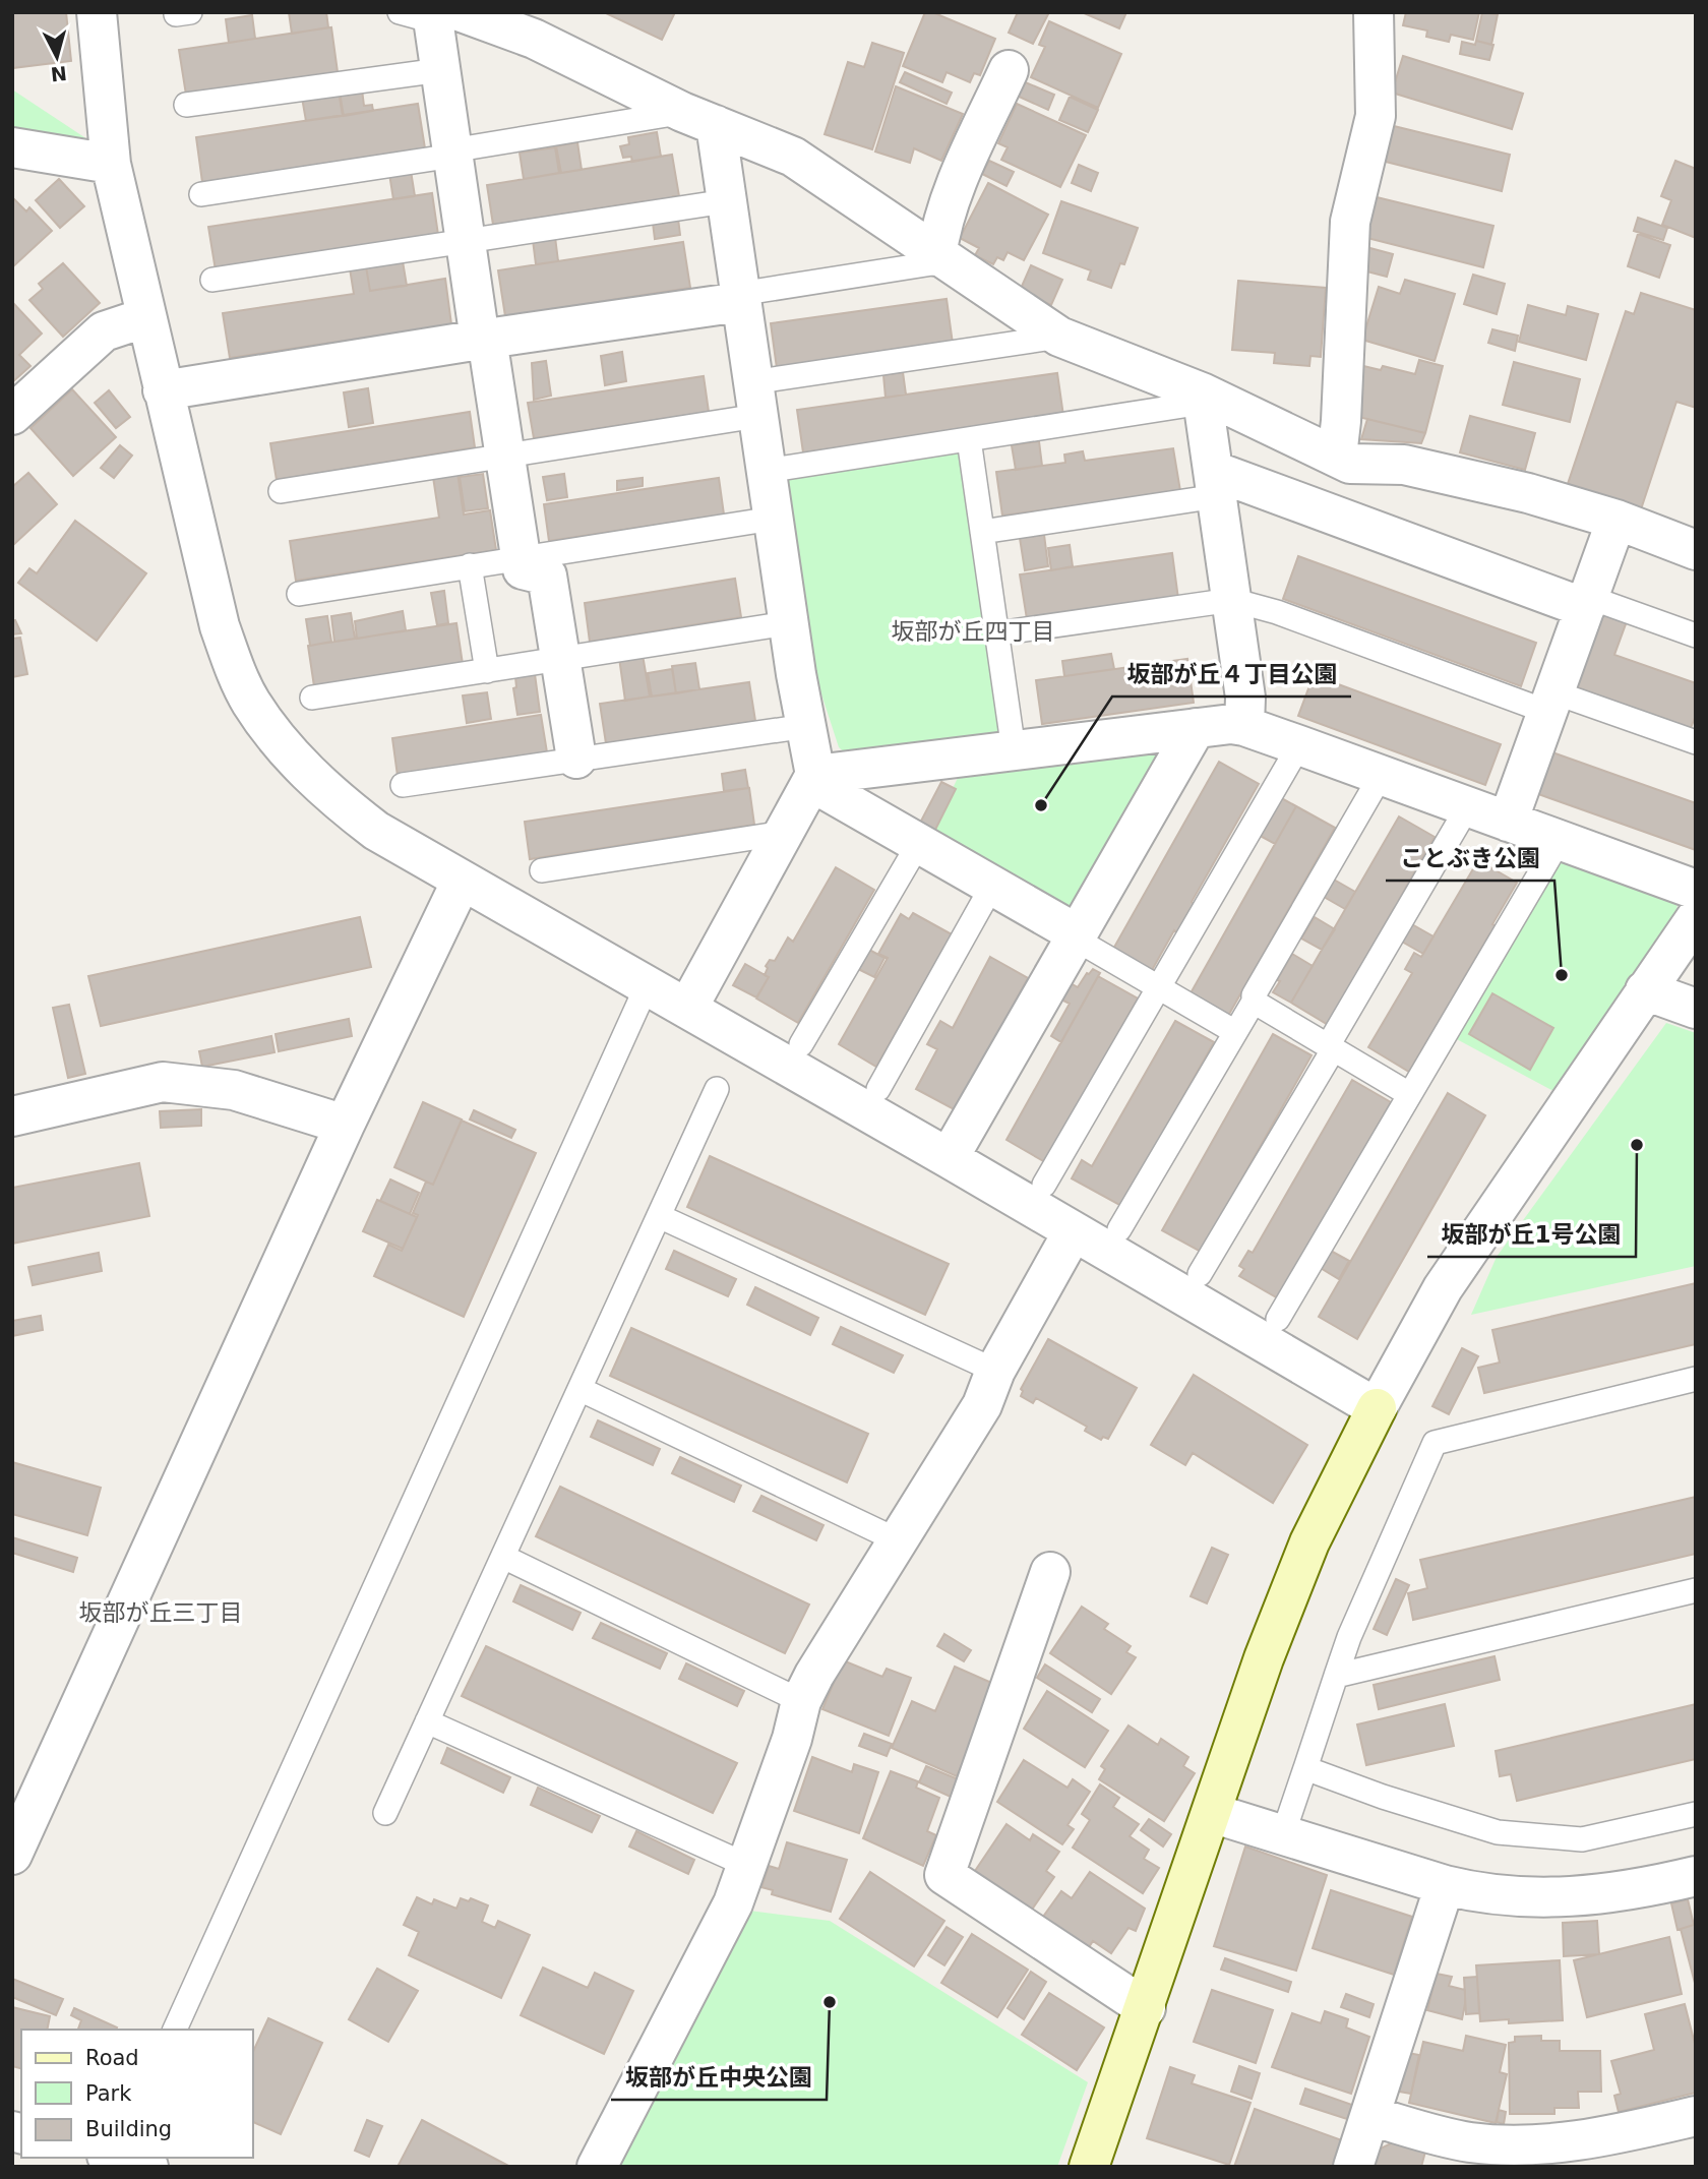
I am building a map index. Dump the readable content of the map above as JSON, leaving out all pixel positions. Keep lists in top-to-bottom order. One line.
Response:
{"districts":["坂部が丘四丁目","坂部が丘三丁目"],"places":["坂部が丘４丁目公園","ことぶき公園","坂部が丘1号公園","坂部が丘中央公園"],"legend":["Road","Park","Building"],"north":"bottom"}
